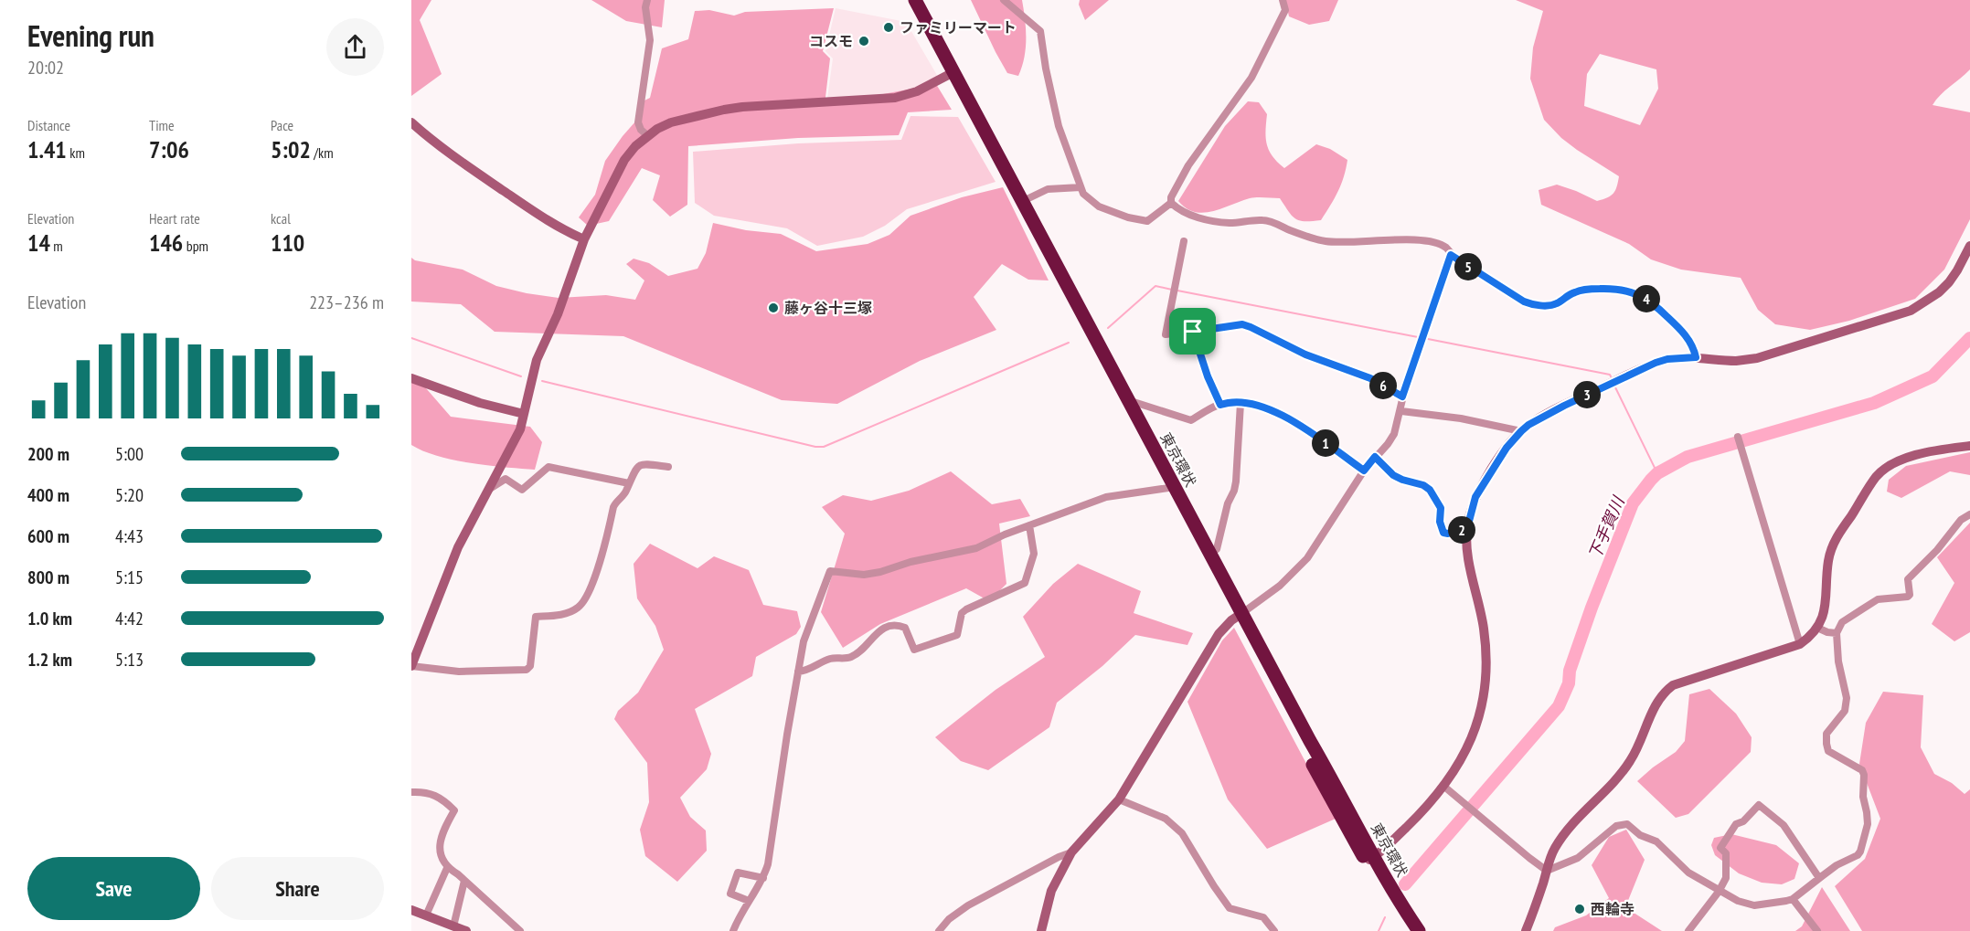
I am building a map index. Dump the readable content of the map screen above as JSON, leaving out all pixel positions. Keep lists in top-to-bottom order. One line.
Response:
{"streets":{"highway":["東京環状"]},"water":["下手賀川"],"places":["ファミリーマート","コスモ","藤ヶ谷十三塚","西輪寺"],"page":{"heading":["Evening run","20:02"],"stats":[["Distance","1.41 km"],["Time","7:06"],["Pace","5:02 /km"],["Elevation","14 m"],["Heart rate","146 bpm"],["kcal","110"]],"pins":["5","4","6","3","1","2"],"chart":["Elevation","223–236 m"],"list":[{"name":"200 m","note":"5:00"},{"name":"400 m","note":"5:20"},{"name":"600 m","note":"4:43"},{"name":"800 m","note":"5:15"},{"name":"1.0 km","note":"4:42"},{"name":"1.2 km","note":"5:13"}],"buttons":["Save","Share"]}}
